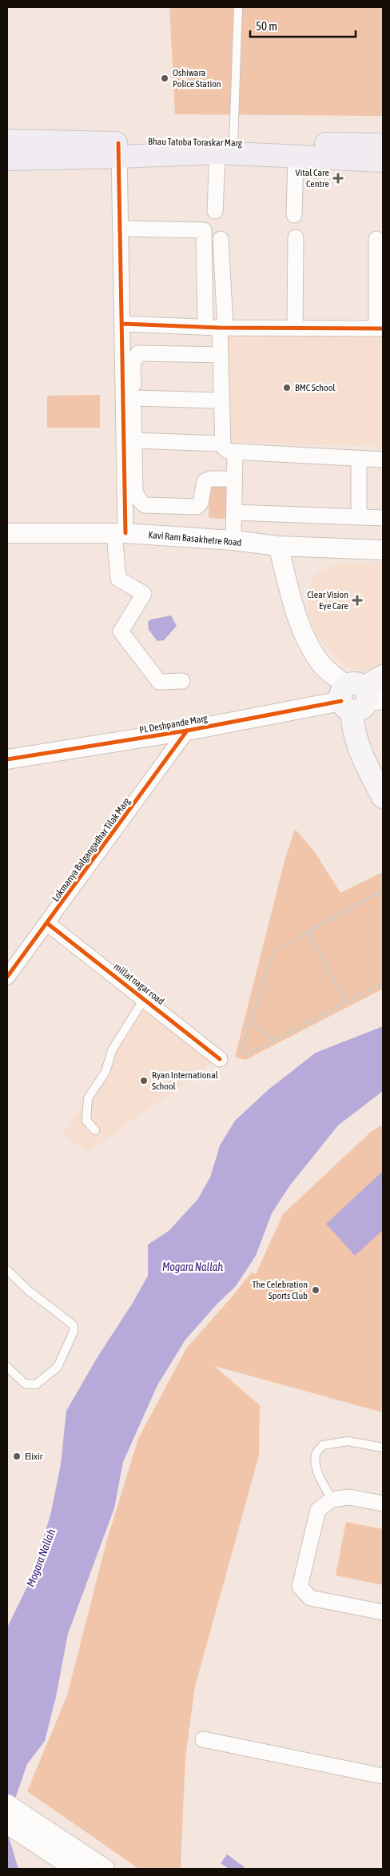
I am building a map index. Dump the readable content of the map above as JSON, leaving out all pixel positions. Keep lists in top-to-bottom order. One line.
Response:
{"streets":{"main road":["Bhau Tatoba Toraskar Marg"],"street":["Kavi Ram Basakhetre Road","PL Deshpande Marg","Lokmanya Balgangadhar Tilak Marg","millat nagar road"]},"crossings":[["PL Deshpande Marg","Lokmanya Balgangadhar Tilak Marg"],["Lokmanya Balgangadhar Tilak Marg","millat nagar road"]],"water":["Mogara Nallah"],"places":{"other":["Oshiwara Police Station","BMC School","Ryan International School","The Celebration Sports Club","Elixir"],"health":["Vital Care Centre","Clear Vision Eye Care"]},"scale_bar":"50 m"}
